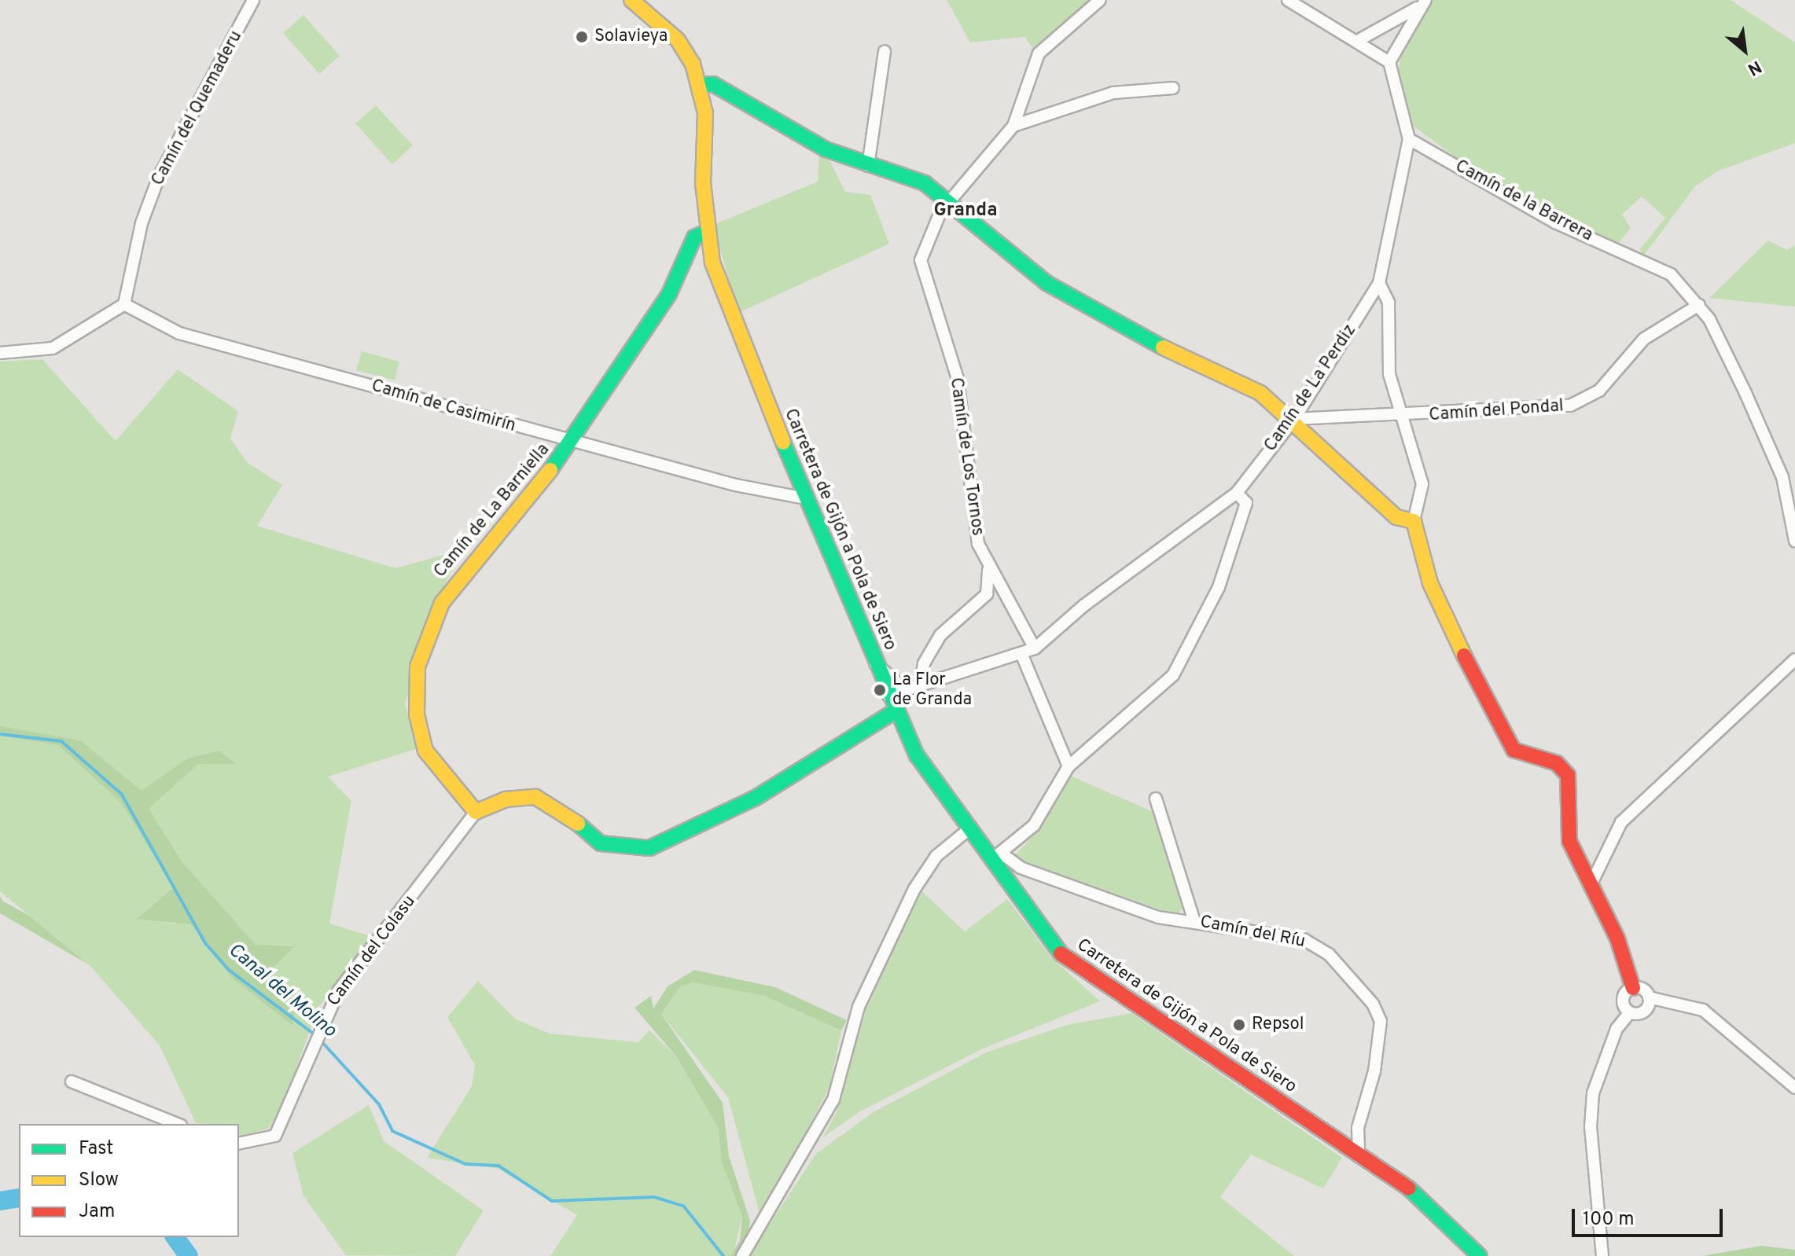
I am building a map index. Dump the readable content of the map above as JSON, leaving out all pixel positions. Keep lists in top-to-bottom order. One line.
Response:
{"streets":{"street":["Camín del Quemaderu","Camín de la Barrera","Camín de La Perdiz","Camín de Casimirín","Camín del Pondal","Camín de Los Tornos","Camín de La Barniella","Carretera de Gijón a Pola de Siero","Camín del Ríu","Camín del Colasu"]},"crossings":[["Camín del Quemaderu","Camín de Casimirín"],["Camín de la Barrera","Camín de La Perdiz"],["Camín de la Barrera","Camín del Pondal"],["Camín de La Perdiz","Camín del Pondal"],["Camín de La Perdiz","Camín de Los Tornos"],["Camín de La Perdiz","Carretera de Gijón a Pola de Siero"],["Camín de Casimirín","Camín de La Barniella"],["Camín de Casimirín","Carretera de Gijón a Pola de Siero"],["Camín de La Barniella","Carretera de Gijón a Pola de Siero"],["Camín de La Barniella","Camín del Colasu"],["Carretera de Gijón a Pola de Siero","Camín del Ríu"]],"districts":["Granda"],"water":["Canal del Molino"],"places":["Solavieya","La Flor de Granda","Repsol"],"legend":["Fast","Slow","Jam"],"scale_bar":"100 m","north":"bottom right"}
